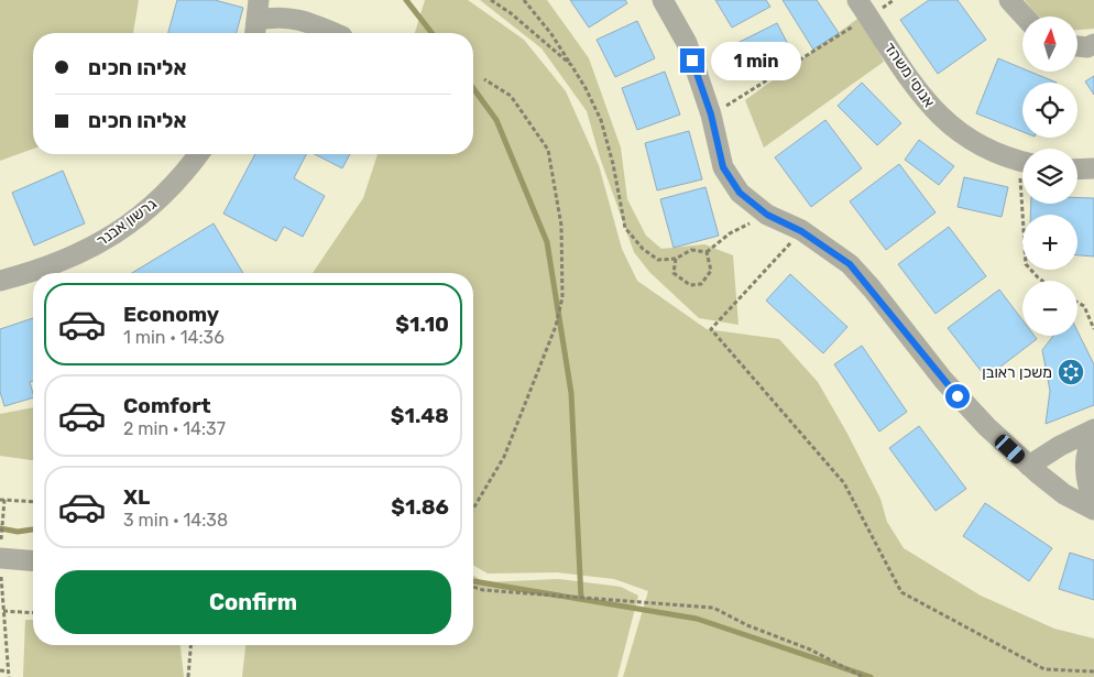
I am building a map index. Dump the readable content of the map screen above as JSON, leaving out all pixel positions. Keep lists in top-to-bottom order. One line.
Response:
{"streets":{"street":["אנוסי משהד","גרשון אבנר"]},"places":{"synagogue":["משכן ראובן"]},"north":"top","page":{"map_buttons":["+","−"],"banner":["אליהו חכים","אליהו חכים"],"bubble":"1 min","list":[{"name":"Economy","note":"1 min · 14:36","value":"$1.10"},{"name":"Comfort","note":"2 min · 14:37","value":"$1.48"},{"name":"XL","note":"3 min · 14:38","value":"$1.86"}],"buttons":"Confirm"}}
